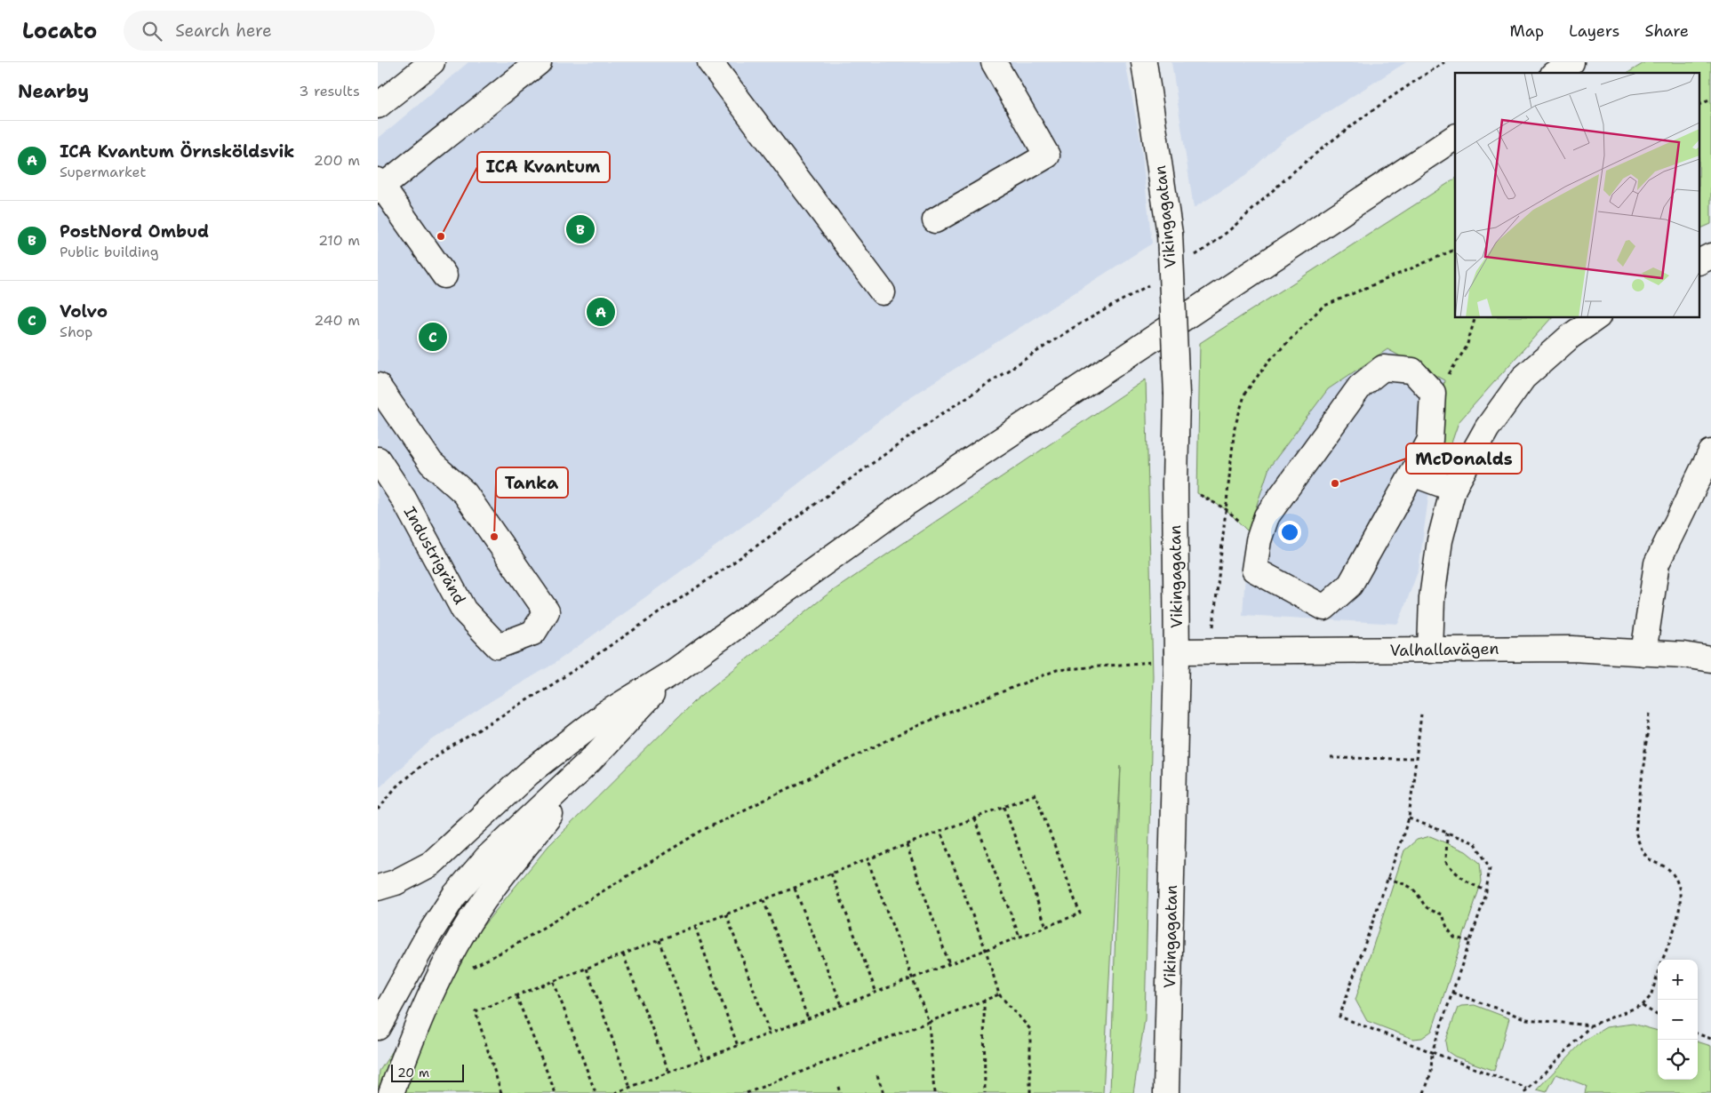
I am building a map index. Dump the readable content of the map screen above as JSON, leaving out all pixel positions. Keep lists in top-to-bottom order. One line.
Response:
{"streets":{"main road":["Vikingagatan","Industrigränd","Valhallavägen"]},"crossings":[["Vikingagatan","Valhallavägen"]],"places":["ICA Kvantum","McDonalds","Tanka"],"scale_bar":"20 m","page":{"header":"Locato","search":"Search here","nav":["Map","Layers","Share"],"heading":["Nearby","3 results"],"list":[{"mark":"A","name":"ICA Kvantum Örnsköldsvik","note":"Supermarket","value":"200 m"},{"mark":"B","name":"PostNord Ombud","note":"Public building","value":"210 m"},{"mark":"C","name":"Volvo","note":"Shop","value":"240 m"}],"pins":["B","A","C"],"map_buttons":["+","−"],"scale":"20 m"}}
